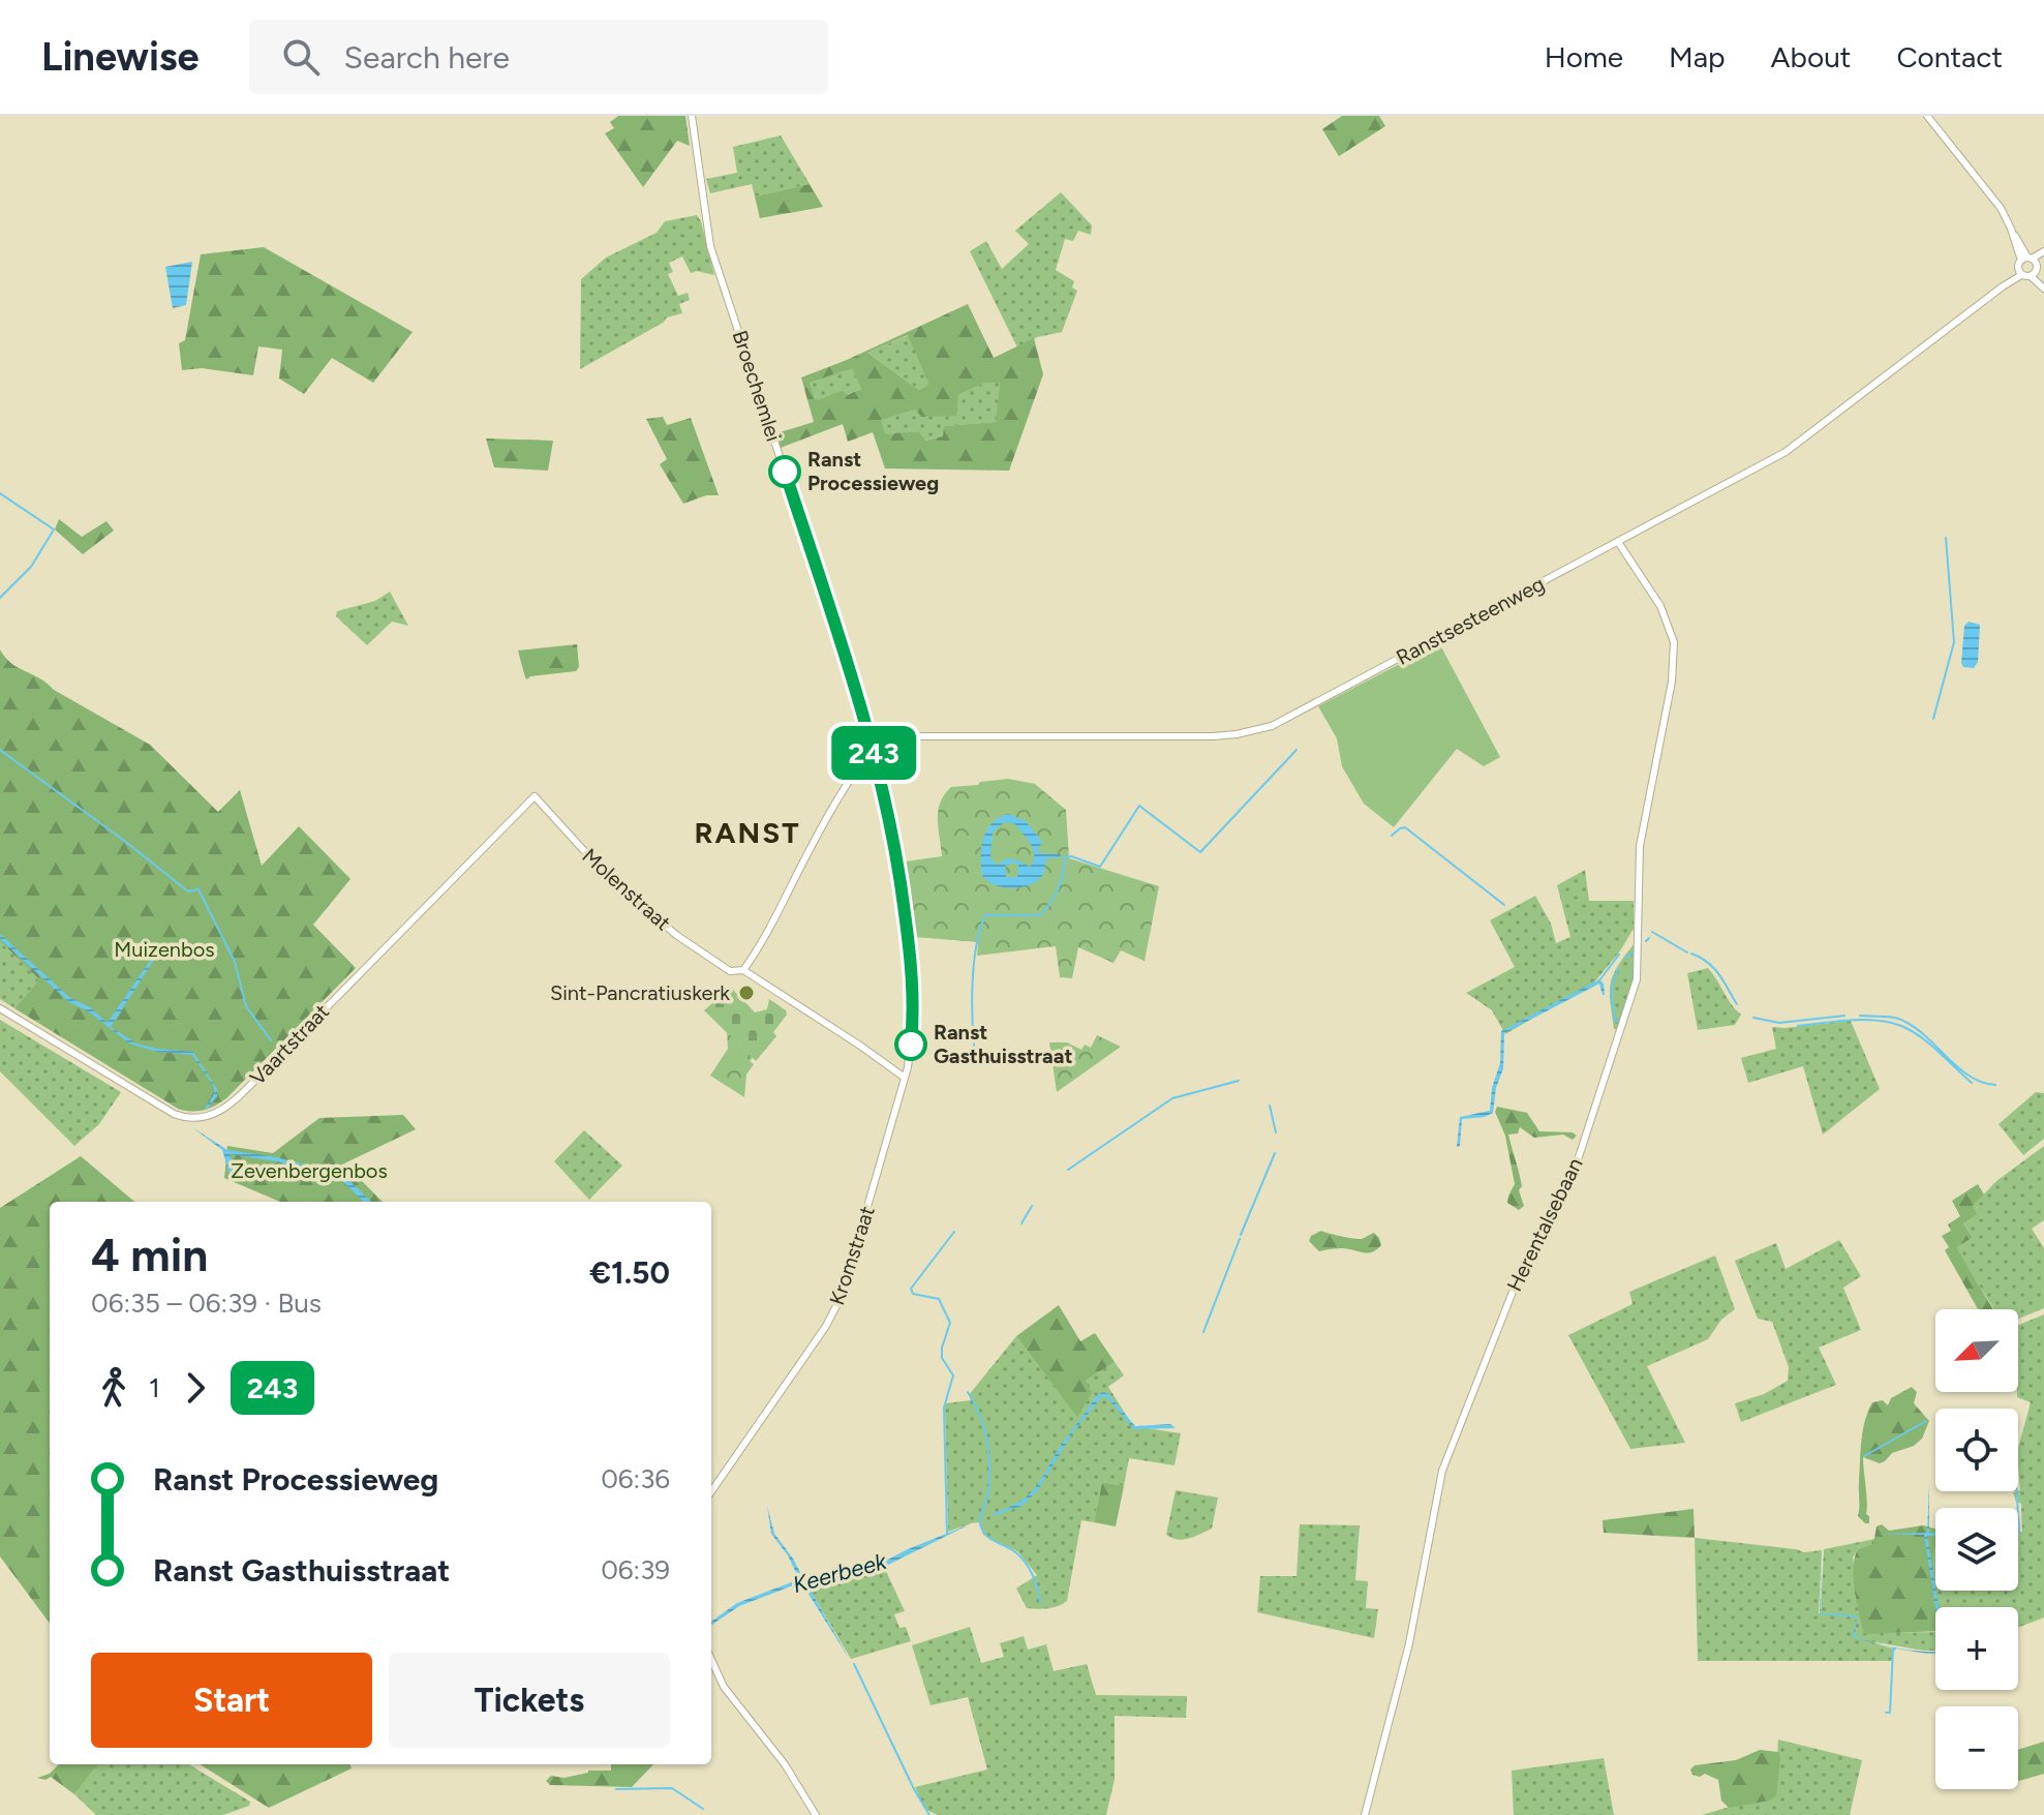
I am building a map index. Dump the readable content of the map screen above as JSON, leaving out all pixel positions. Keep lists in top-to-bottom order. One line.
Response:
{"streets":{"street":["Broechemlei","Ranstsesteenweg","Molenstraat","Vaartstraat","Herentalsebaan","Kromstraat"]},"crossings":[["Broechemlei","Ranstsesteenweg"],["Broechemlei","Kromstraat"],["Ranstsesteenweg","Herentalsebaan"],["Molenstraat","Vaartstraat"]],"districts":["RANST"],"water":["Keerbeek"],"parks":["Muizenbos","Zevenbergenbos"],"places":["Ranst Processieweg","Sint-Pancratiuskerk","Ranst Gasthuisstraat"],"lines":["bus line 243"],"north":"bottom left","page":{"header":"Linewise","search":"Search here","nav":["Home","Map","About","Contact"],"on_map":"243","heading":["4 min","06:35 – 06:39 · Bus","€1.50"],"map_buttons":["+","−"],"legs":["1","243"],"list":[{"name":"Ranst Processieweg","value":"06:36"},{"name":"Ranst Gasthuisstraat","value":"06:39"}],"buttons":["Start","Tickets"]}}
